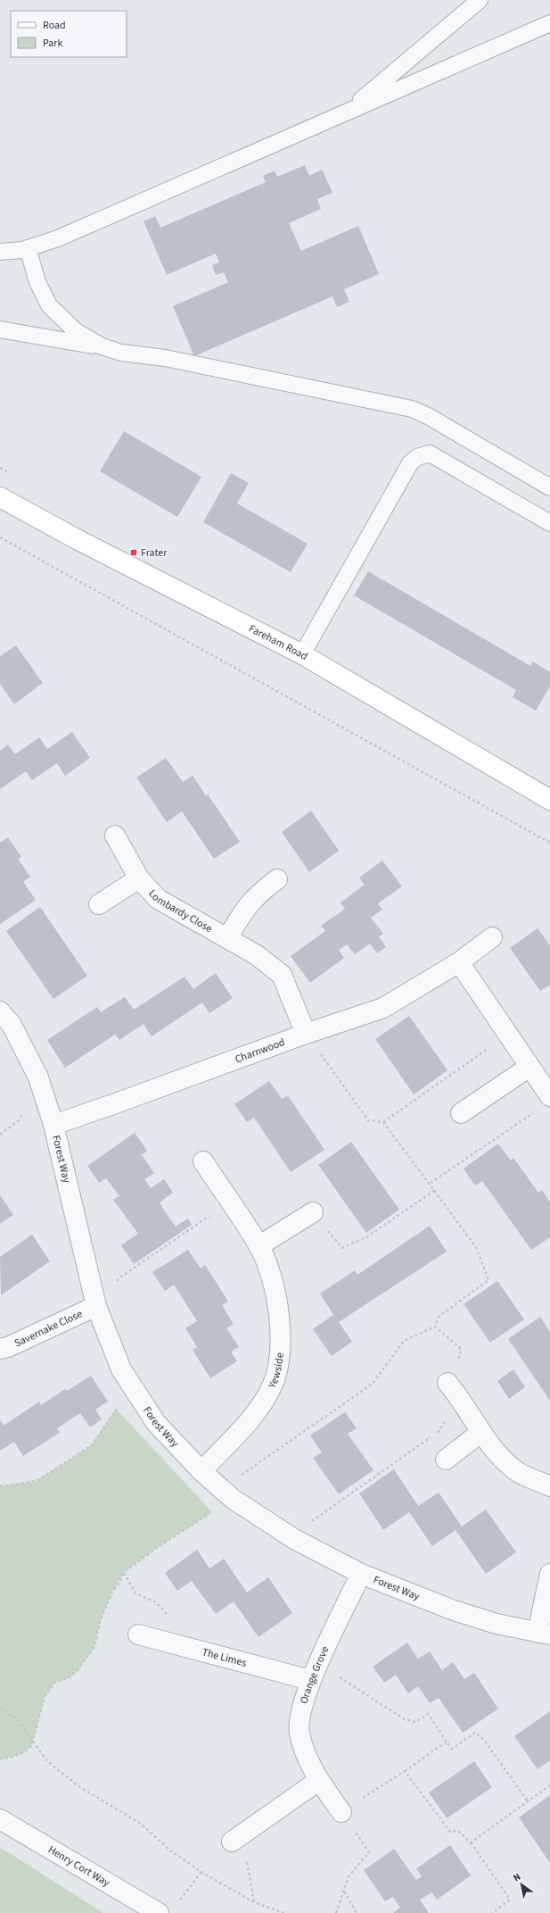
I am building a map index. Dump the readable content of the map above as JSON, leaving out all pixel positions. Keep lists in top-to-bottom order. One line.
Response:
{"streets":{"main road":["Fareham Road"],"street":["Lombardy Close","Charnwood","Forest Way","Savernake Close","Yewside","The Limes","Orange Grove","Henry Cort Way"]},"crossings":[["Lombardy Close","Charnwood"],["Charnwood","Forest Way"],["Forest Way","Savernake Close"],["Forest Way","Yewside"],["Forest Way","Orange Grove"],["The Limes","Orange Grove"]],"places":{"transit":["Frater"]},"legend":["Road","Park"],"north":"top left"}
